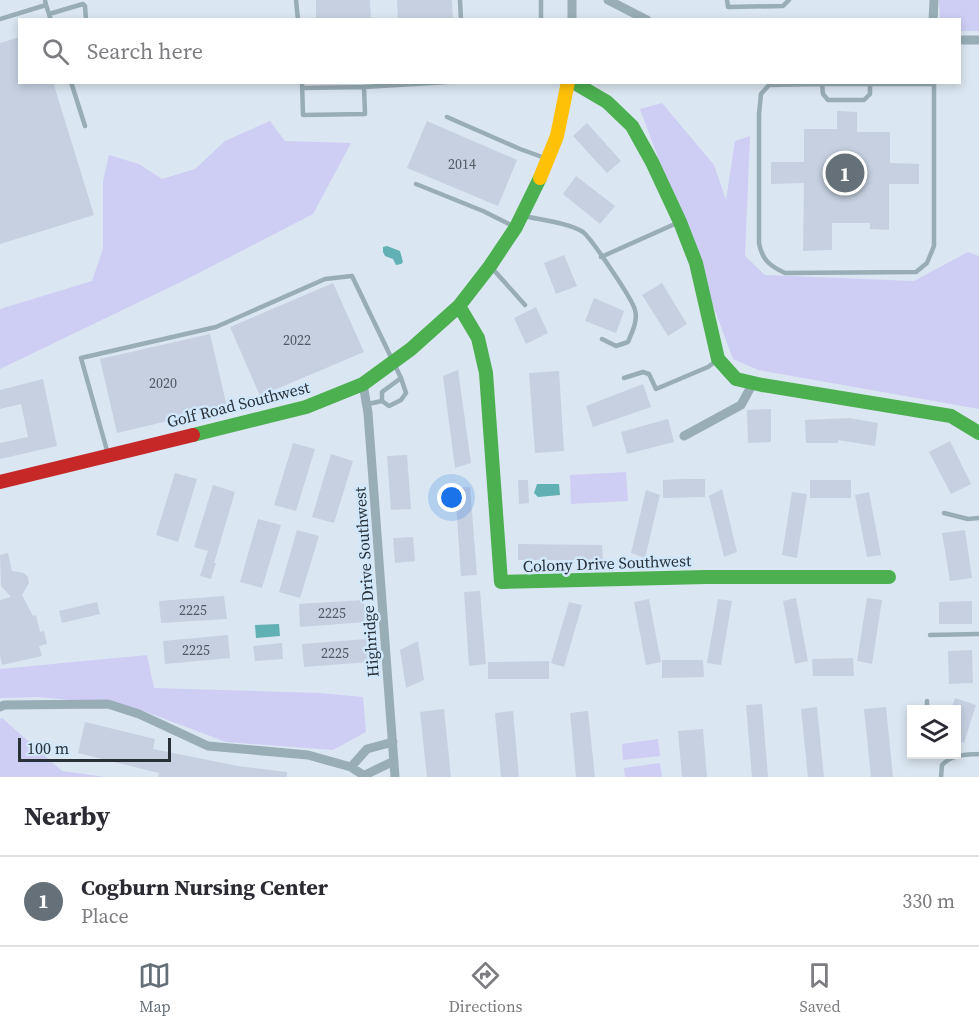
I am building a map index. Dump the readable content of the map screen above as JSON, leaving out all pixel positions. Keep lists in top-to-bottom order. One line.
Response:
{"streets":{"street":["Golf Road Southwest","Colony Drive Southwest","Highridge Drive Southwest"]},"crossings":[["Golf Road Southwest","Colony Drive Southwest"],["Golf Road Southwest","Highridge Drive Southwest"]],"house_numbers":["2014","2022","2020","2225","2225","2225","2225"],"scale_bar":"100 m","page":{"search":"Search here","pins":"1","scale":"100 m","heading":"Nearby","list":[{"mark":"1","name":"Cogburn Nursing Center","note":"Place","value":"330 m"}],"nav":["Map","Directions","Saved"]}}
